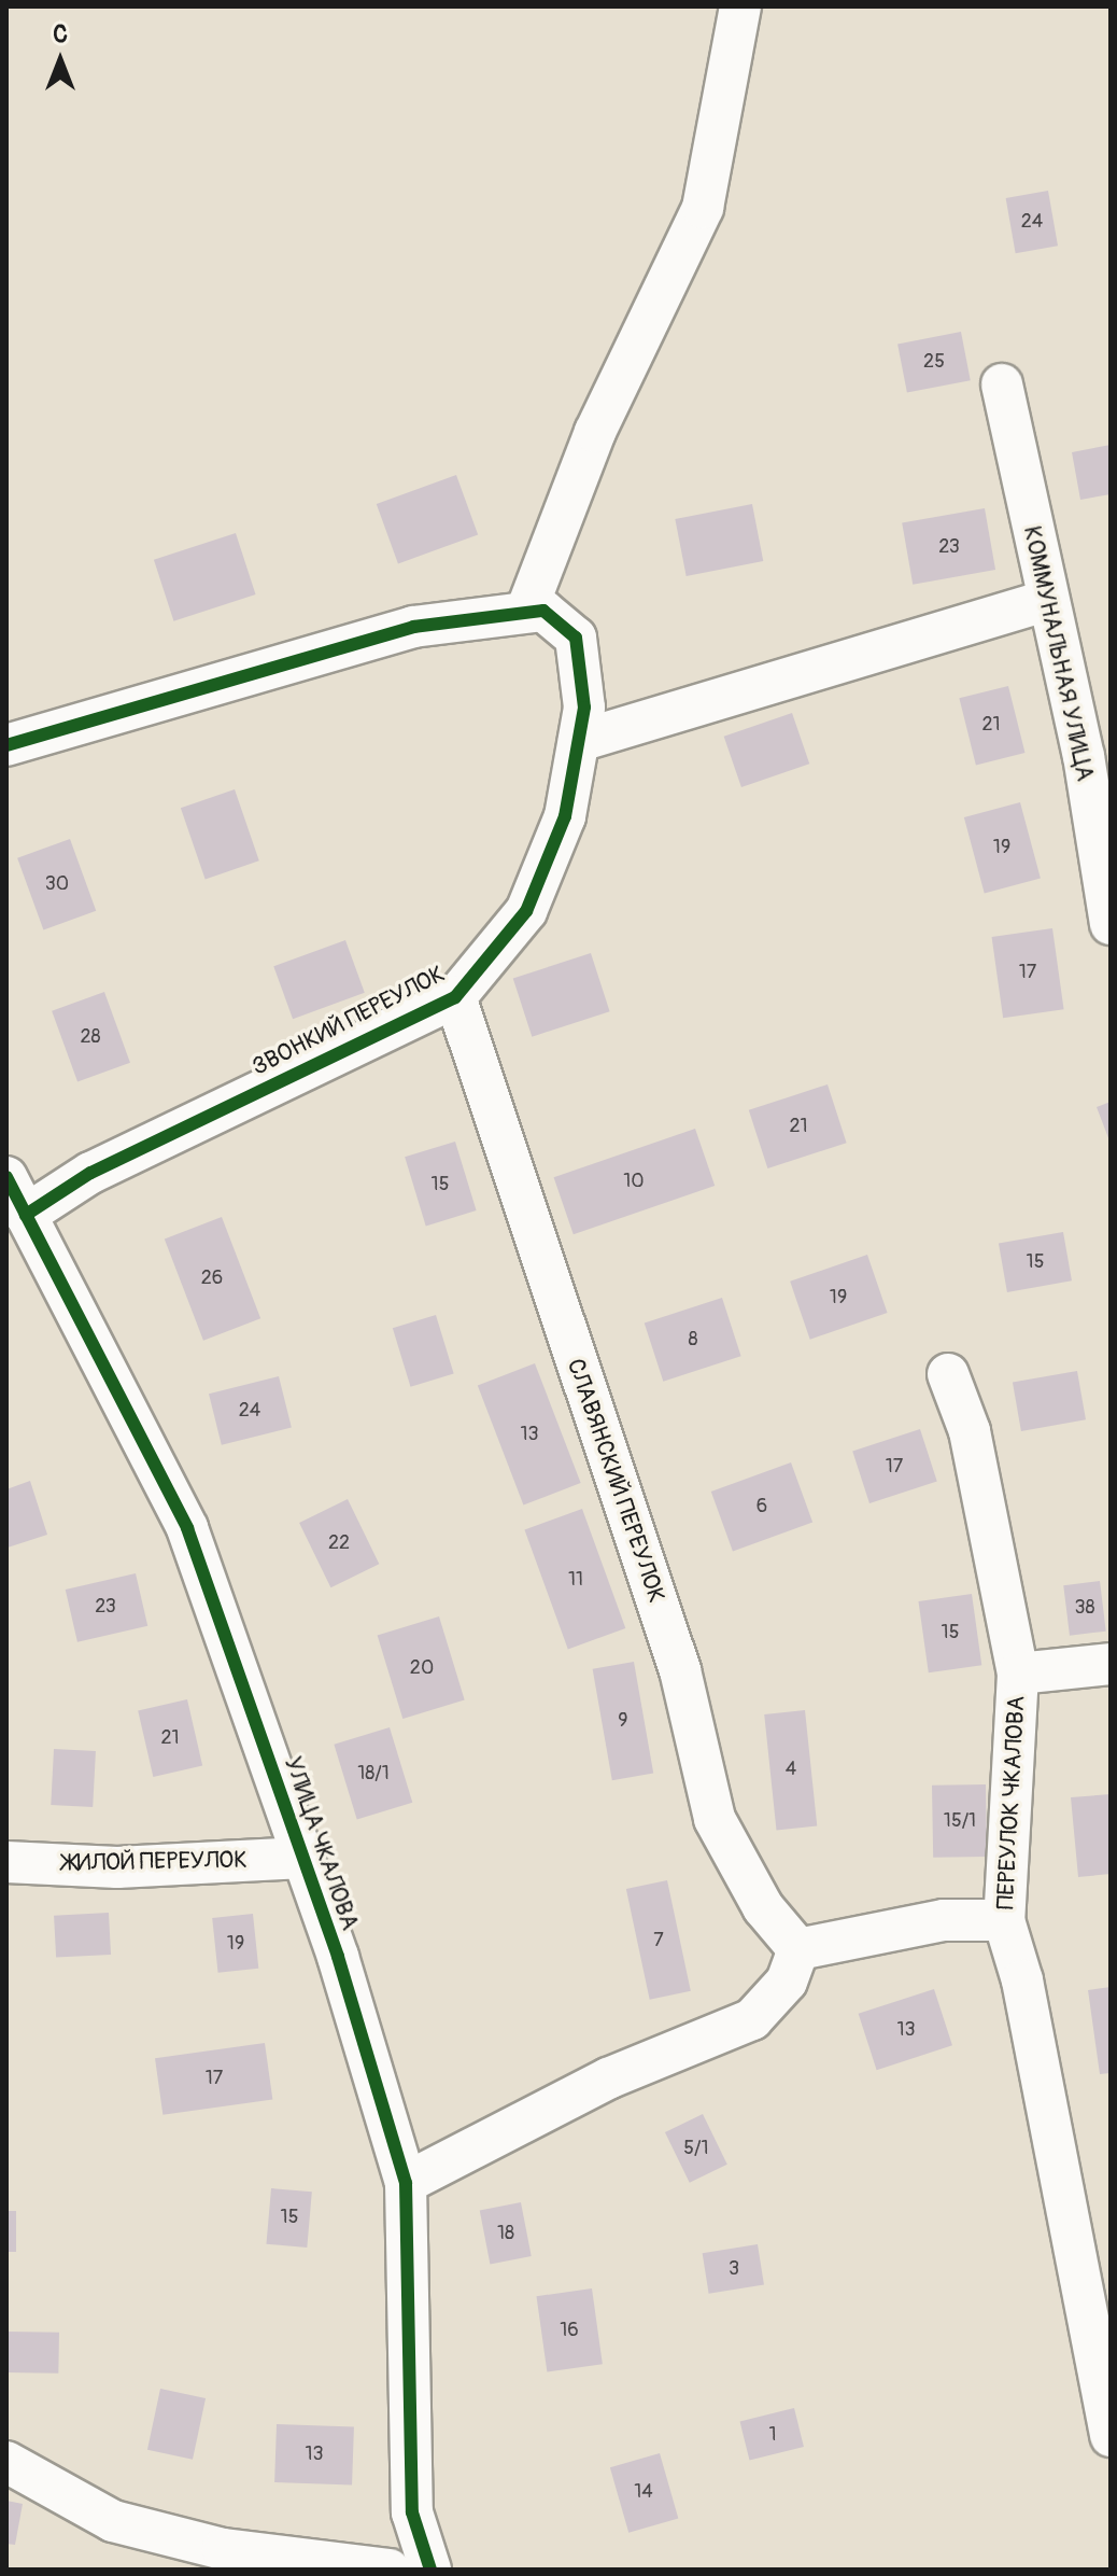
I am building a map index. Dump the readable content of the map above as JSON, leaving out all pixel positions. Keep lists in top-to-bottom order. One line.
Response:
{"streets":{"street":["КОММУНАЛЬНАЯ УЛИЦА","ЗВОНКИЙ ПЕРЕУЛОК","СЛАВЯНСКИЙ ПЕРЕУЛОК","ПЕРЕУЛОК ЧКАЛОВА","УЛИЦА ЧКАЛОВА","ЖИЛОЙ ПЕРЕУЛОК"]},"crossings":[["ЗВОНКИЙ ПЕРЕУЛОК","СЛАВЯНСКИЙ ПЕРЕУЛОК"],["ЗВОНКИЙ ПЕРЕУЛОК","УЛИЦА ЧКАЛОВА"],["УЛИЦА ЧКАЛОВА","ЖИЛОЙ ПЕРЕУЛОК"]],"house_numbers":["24","25","23","21","19","30","17","28","21","10","15","15","26","19","8","24","13","17","6","22","11","23","38","15","20","9","21","4","18/1","15/1","7","19","13","17","5/1","15","18","3","16","1","13","14"],"north":"top"}
